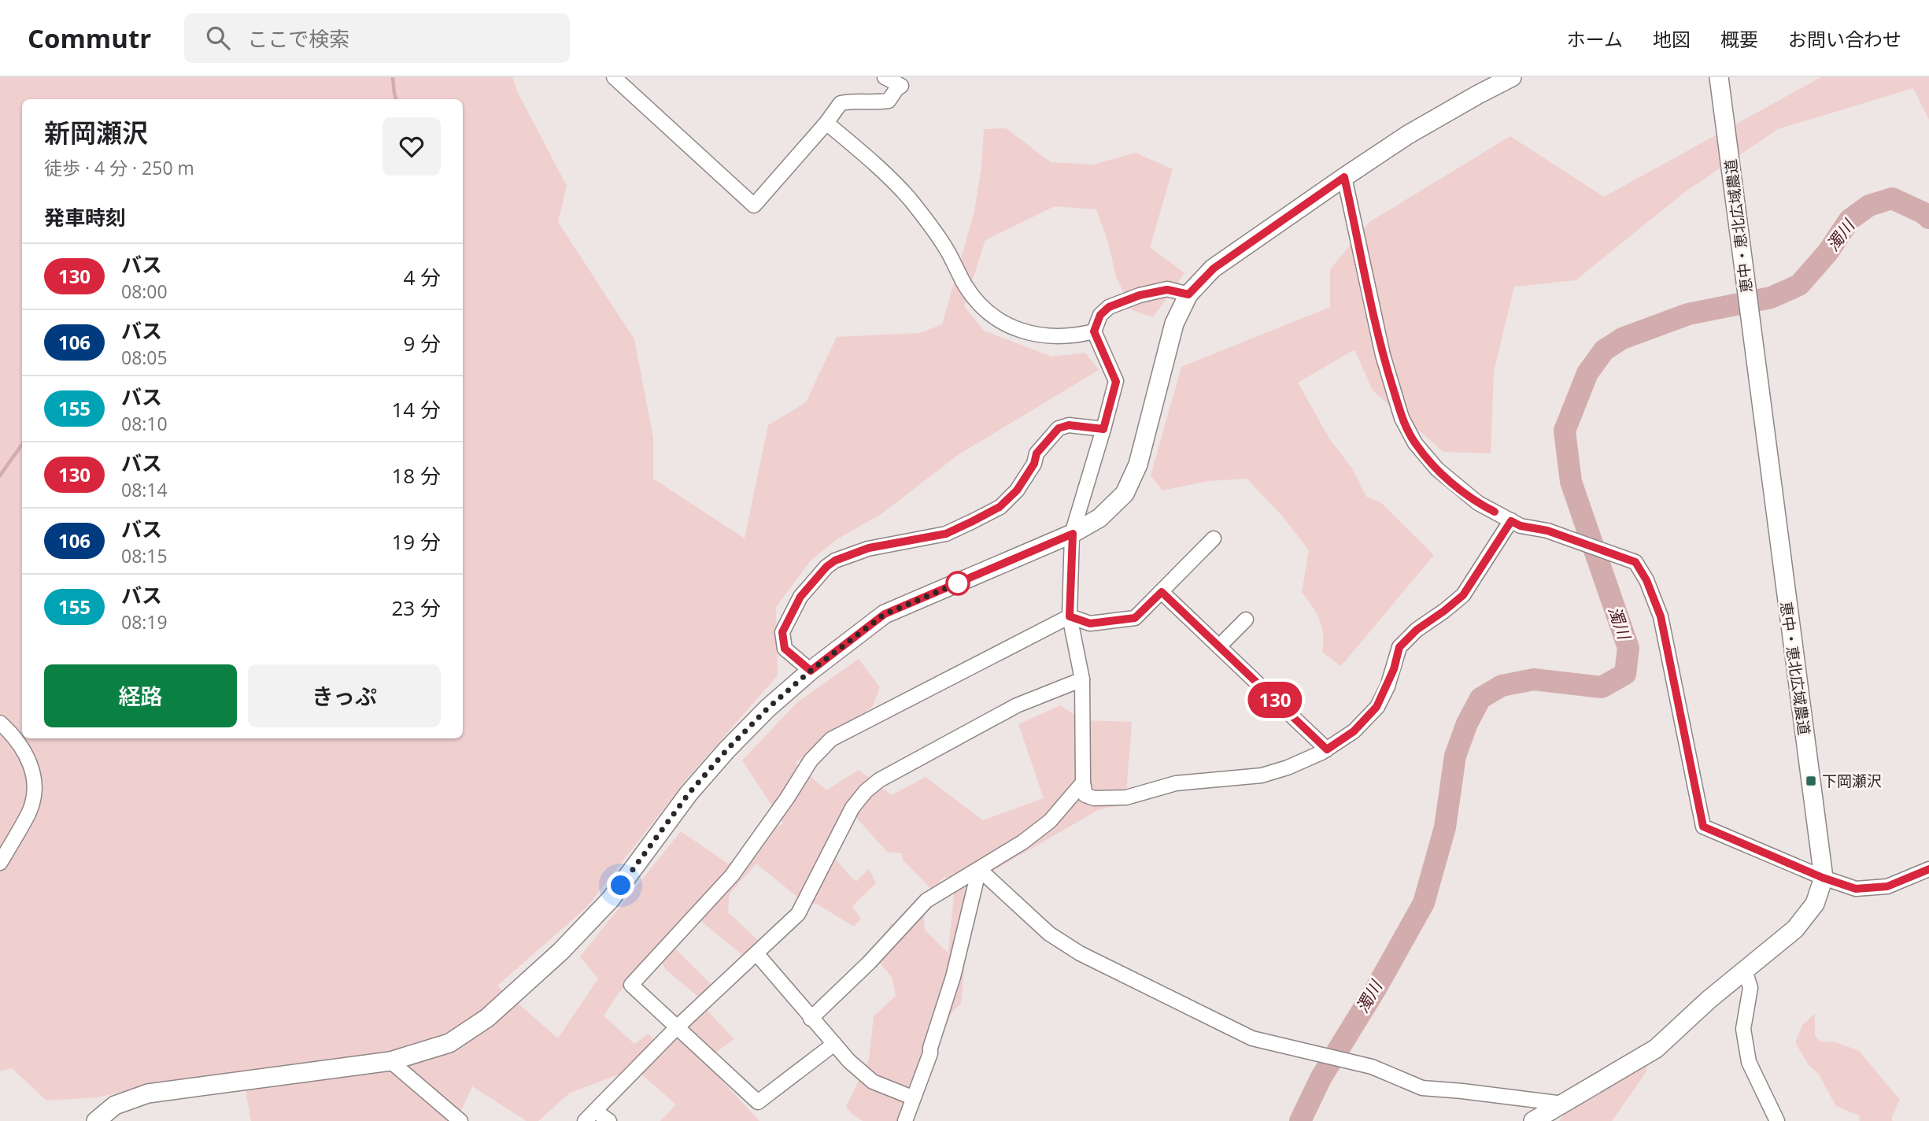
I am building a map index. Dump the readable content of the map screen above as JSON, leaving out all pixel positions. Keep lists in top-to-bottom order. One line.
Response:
{"streets":{"street":["恵中・恵北広域農道"]},"water":["濁川"],"places":{"transit":["下岡瀬沢"]},"lines":["bus line 130"],"page":{"header":"Commutr","search":"ここで検索","nav":["ホーム","地図","概要","お問い合わせ"],"on_map":"130","heading":[["新岡瀬沢","徒歩 · 4 分 · 250 m"],"発車時刻"],"list":[{"mark":"130","name":"バス","note":"08:00","value":"4 分"},{"mark":"106","name":"バス","note":"08:05","value":"9 分"},{"mark":"155","name":"バス","note":"08:10","value":"14 分"},{"mark":"130","name":"バス","note":"08:14","value":"18 分"},{"mark":"106","name":"バス","note":"08:15","value":"19 分"},{"mark":"155","name":"バス","note":"08:19","value":"23 分"}],"buttons":["経路","きっぷ"]}}
